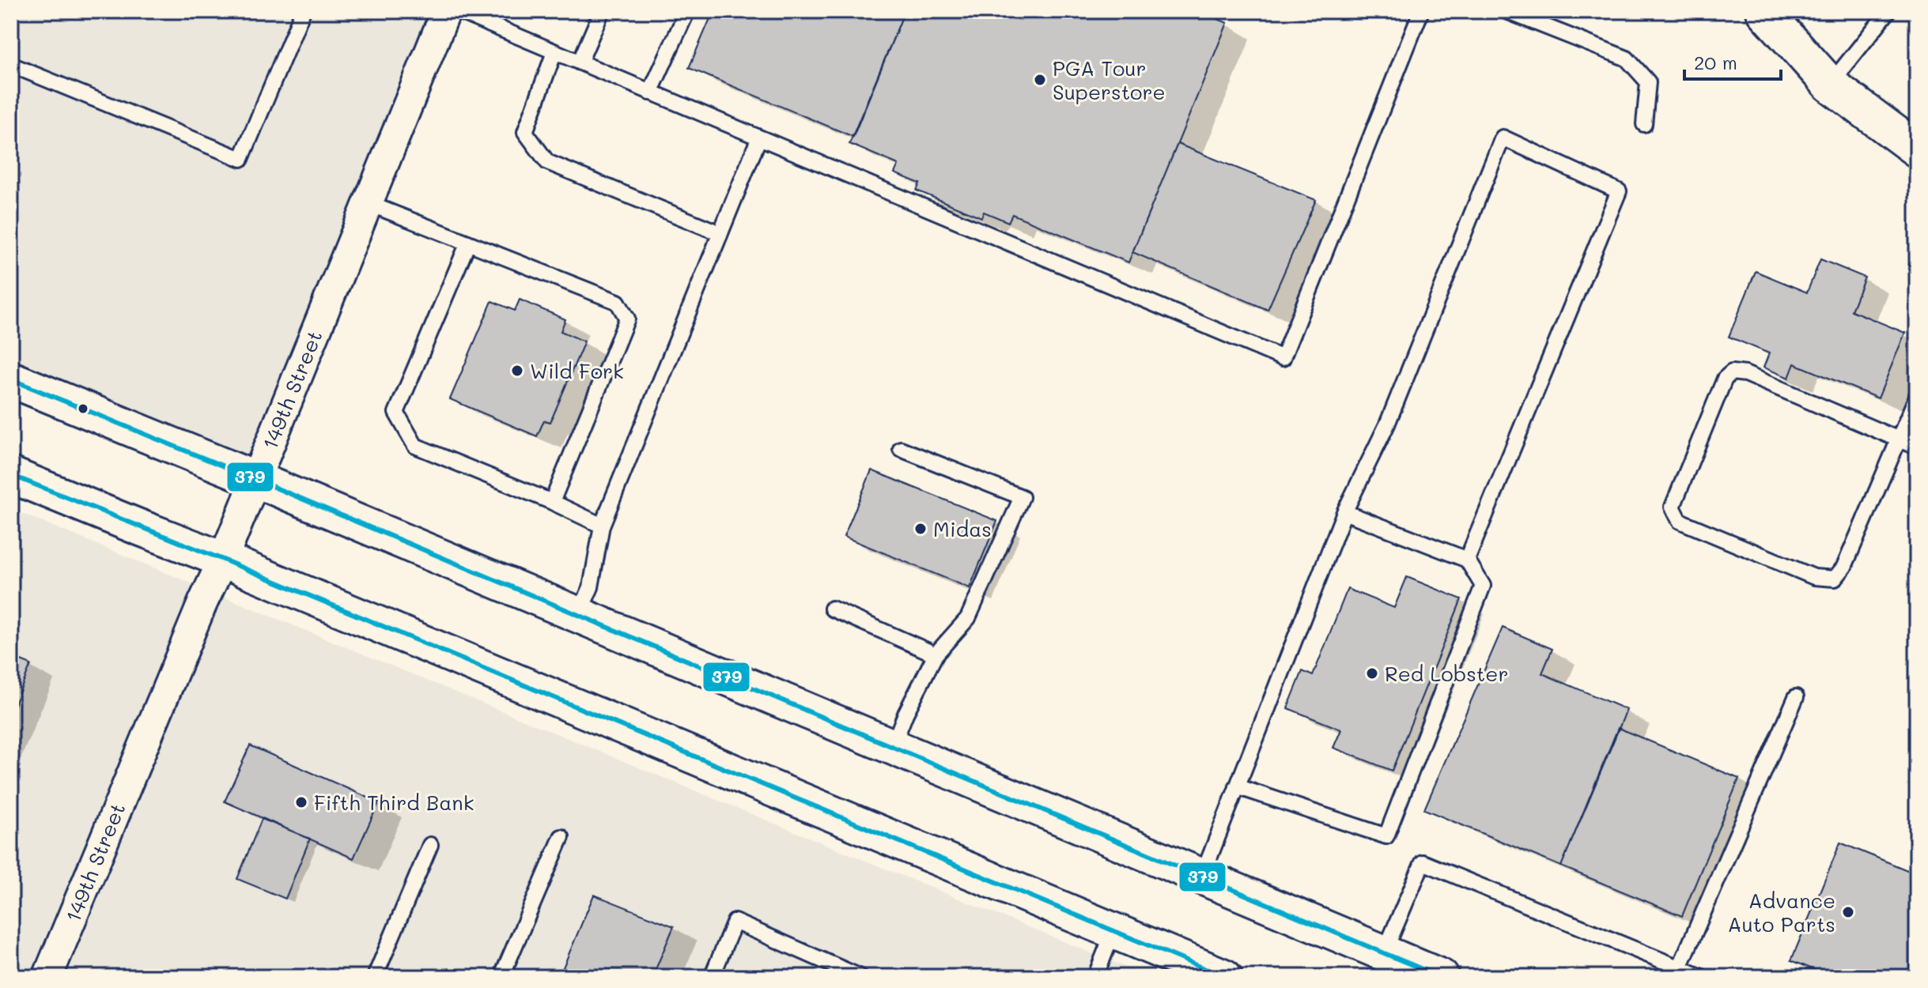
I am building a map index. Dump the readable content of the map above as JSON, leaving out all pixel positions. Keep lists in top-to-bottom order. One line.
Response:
{"streets":{"street":["149th Street"]},"places":["PGA Tour Superstore","Wild Fork","Midas","Red Lobster","Fifth Third Bank","Advance Auto Parts"],"lines":["transit line 379"],"scale_bar":"20 m"}
